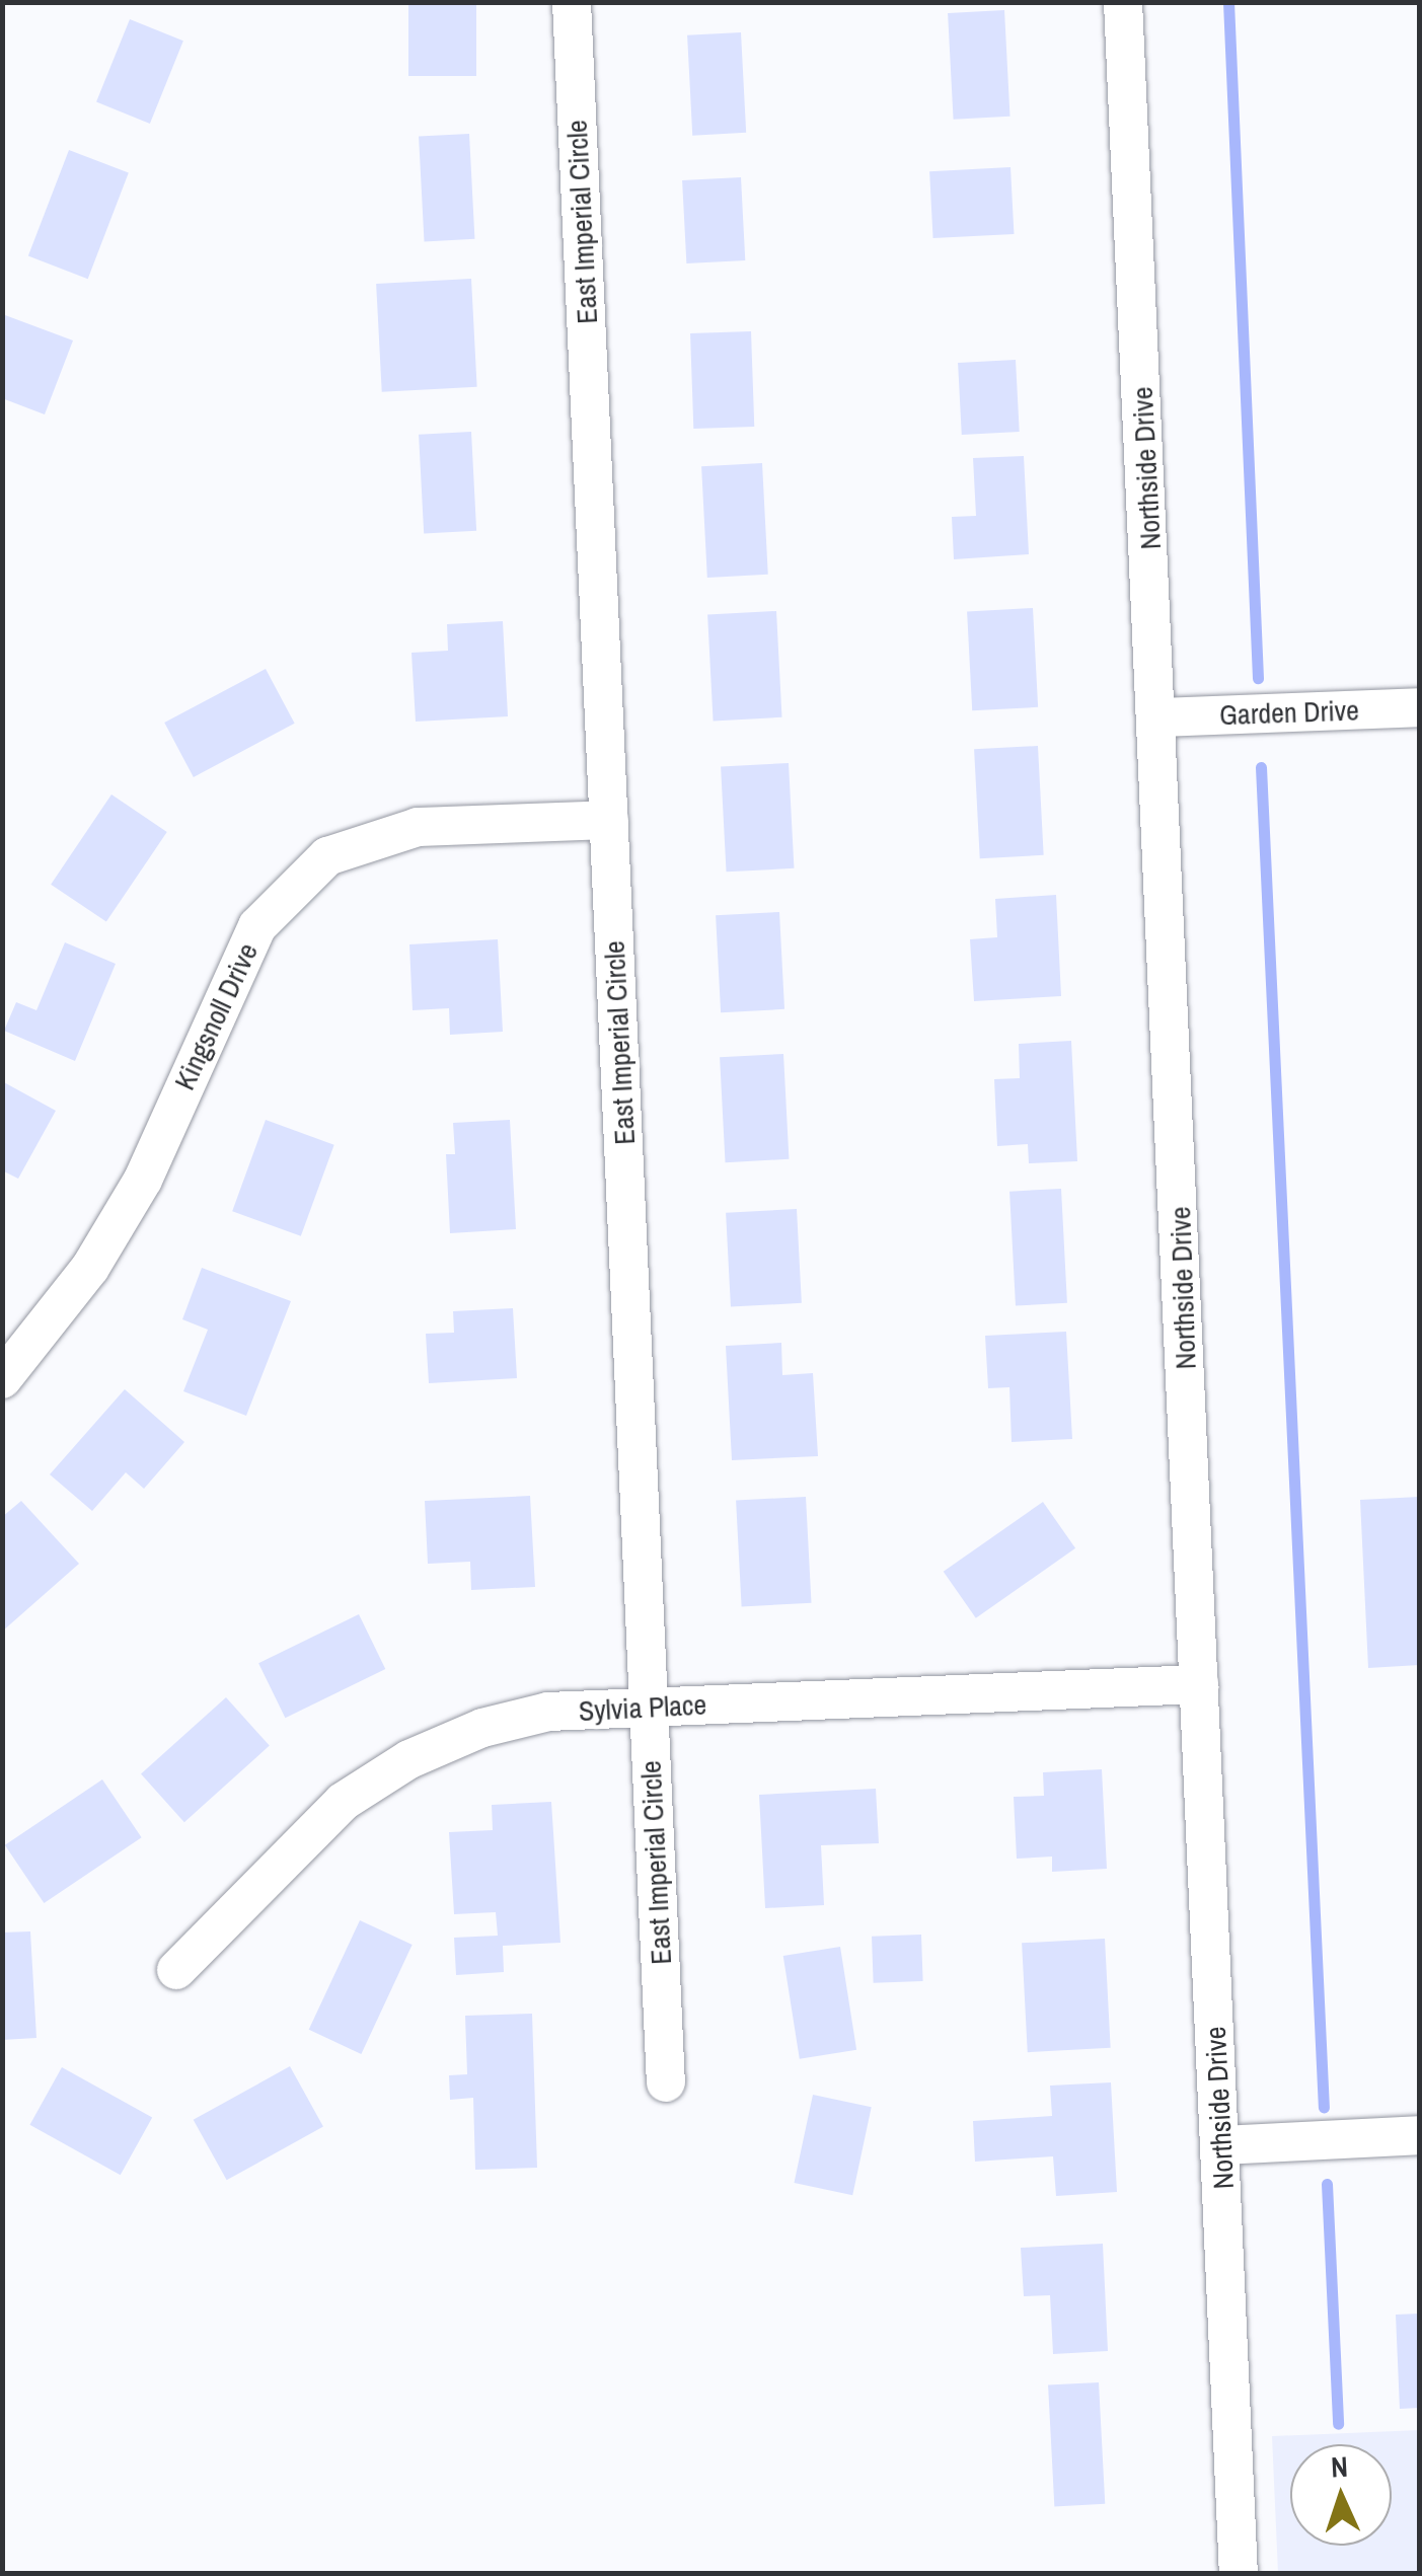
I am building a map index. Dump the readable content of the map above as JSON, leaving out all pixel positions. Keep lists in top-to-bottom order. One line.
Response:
{"streets":{"street":["East Imperial Circle","Northside Drive","Garden Drive","Kingsnoll Drive","Sylvia Place"]},"crossings":[["East Imperial Circle","Kingsnoll Drive"],["East Imperial Circle","Sylvia Place"],["Northside Drive","Garden Drive"],["Northside Drive","Sylvia Place"]],"north":"top"}
